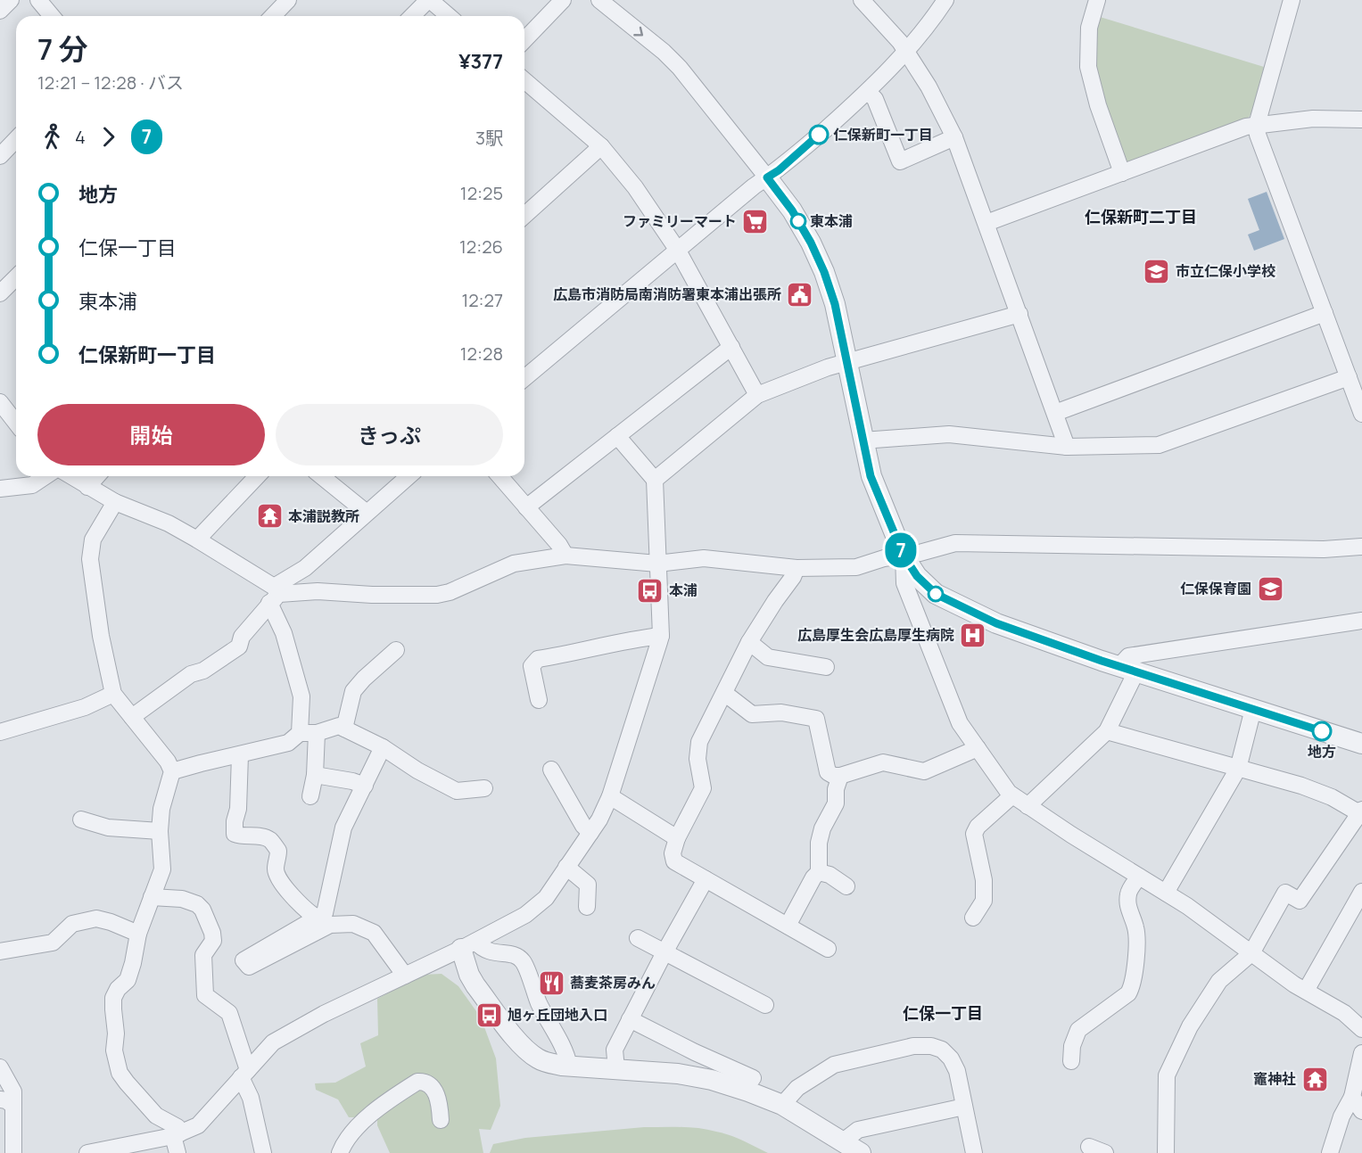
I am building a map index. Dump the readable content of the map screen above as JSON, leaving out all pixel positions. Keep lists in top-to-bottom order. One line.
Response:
{"districts":["仁保新町二丁目","仁保一丁目"],"places":{"other":["仁保新町一丁目","東本浦","地方"],"supermarket":["ファミリーマート"],"school or university":["市立仁保小学校","仁保保育園"],"public building":["広島市消防局南消防署東本浦出張所"],"temple":["本浦説教所","竈神社"],"bus stop":["本浦","旭ヶ丘団地入口"],"hospital":["広島厚生会広島厚生病院"],"restaurant":["蕎麦茶房みん"]},"lines":["bus line 7"],"page":{"on_map":"7","heading":["7 分","12:21 – 12:28 · バス","¥377"],"legs":["4","7","3駅"],"list":[{"name":"地方","value":"12:25"},{"name":"仁保一丁目","value":"12:26"},{"name":"東本浦","value":"12:27"},{"name":"仁保新町一丁目","value":"12:28"}],"buttons":["開始","きっぷ"]}}
